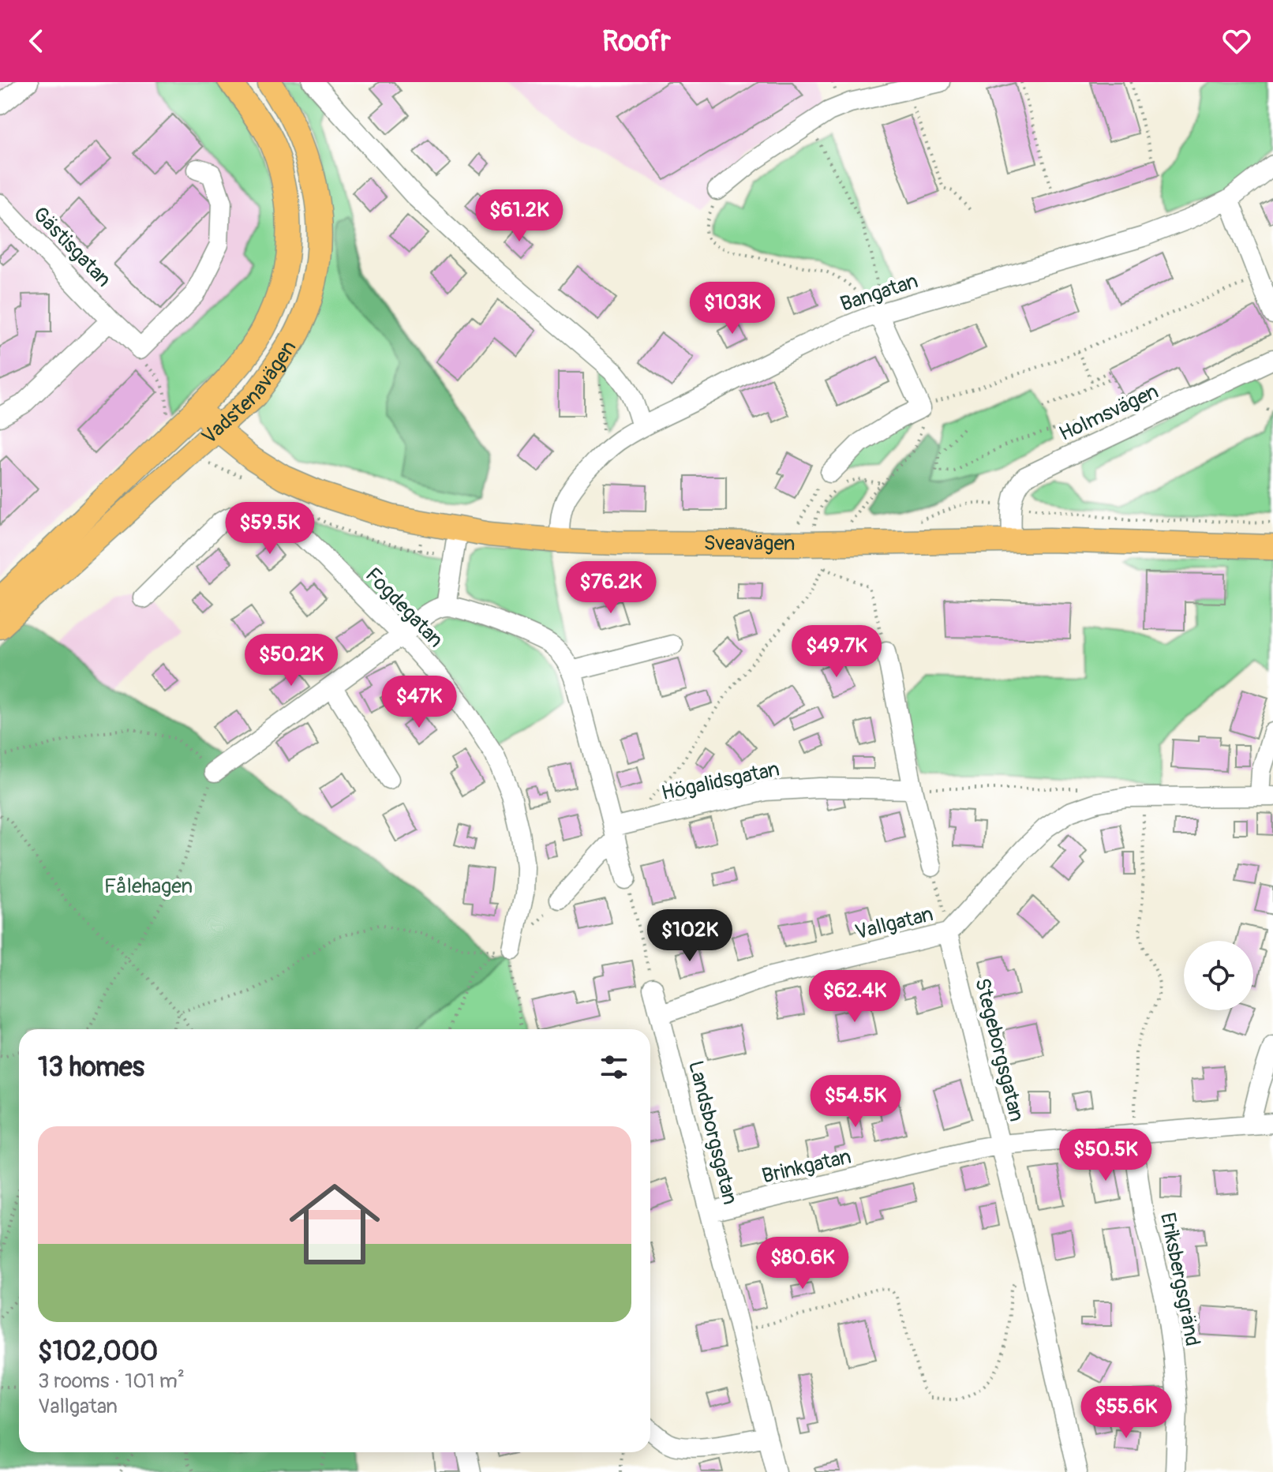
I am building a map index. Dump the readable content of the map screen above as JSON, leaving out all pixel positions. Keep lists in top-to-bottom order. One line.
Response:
{"streets":{"main road":["Vadstenavägen","Sveavägen"],"street":["Gästisgatan","Bangatan","Holmsvägen","Fogdegatan","Högalidsgatan","Vallgatan","Stegeborgsgatan","Landsborgsgatan","Brinkgatan","Eriksbergsgränd"]},"crossings":[["Bangatan","Sveavägen"],["Vadstenavägen","Sveavägen"],["Holmsvägen","Sveavägen"],["Vallgatan","Stegeborgsgatan"],["Vallgatan","Landsborgsgatan"],["Stegeborgsgatan","Brinkgatan"],["Landsborgsgatan","Brinkgatan"],["Brinkgatan","Eriksbergsgränd"]],"parks":["Fålehagen"],"page":{"header":"Roofr","price":["$61.2K","$103K","$59.5K","$76.2K","$49.7K","$50.2K","$47K","$102K","$62.4K","$54.5K","$50.5K","$80.6K","$55.6K"],"heading":"13 homes","list":[{"name":"$102,000","note":"3 rooms · 101 m² · Vallgatan"}]}}
